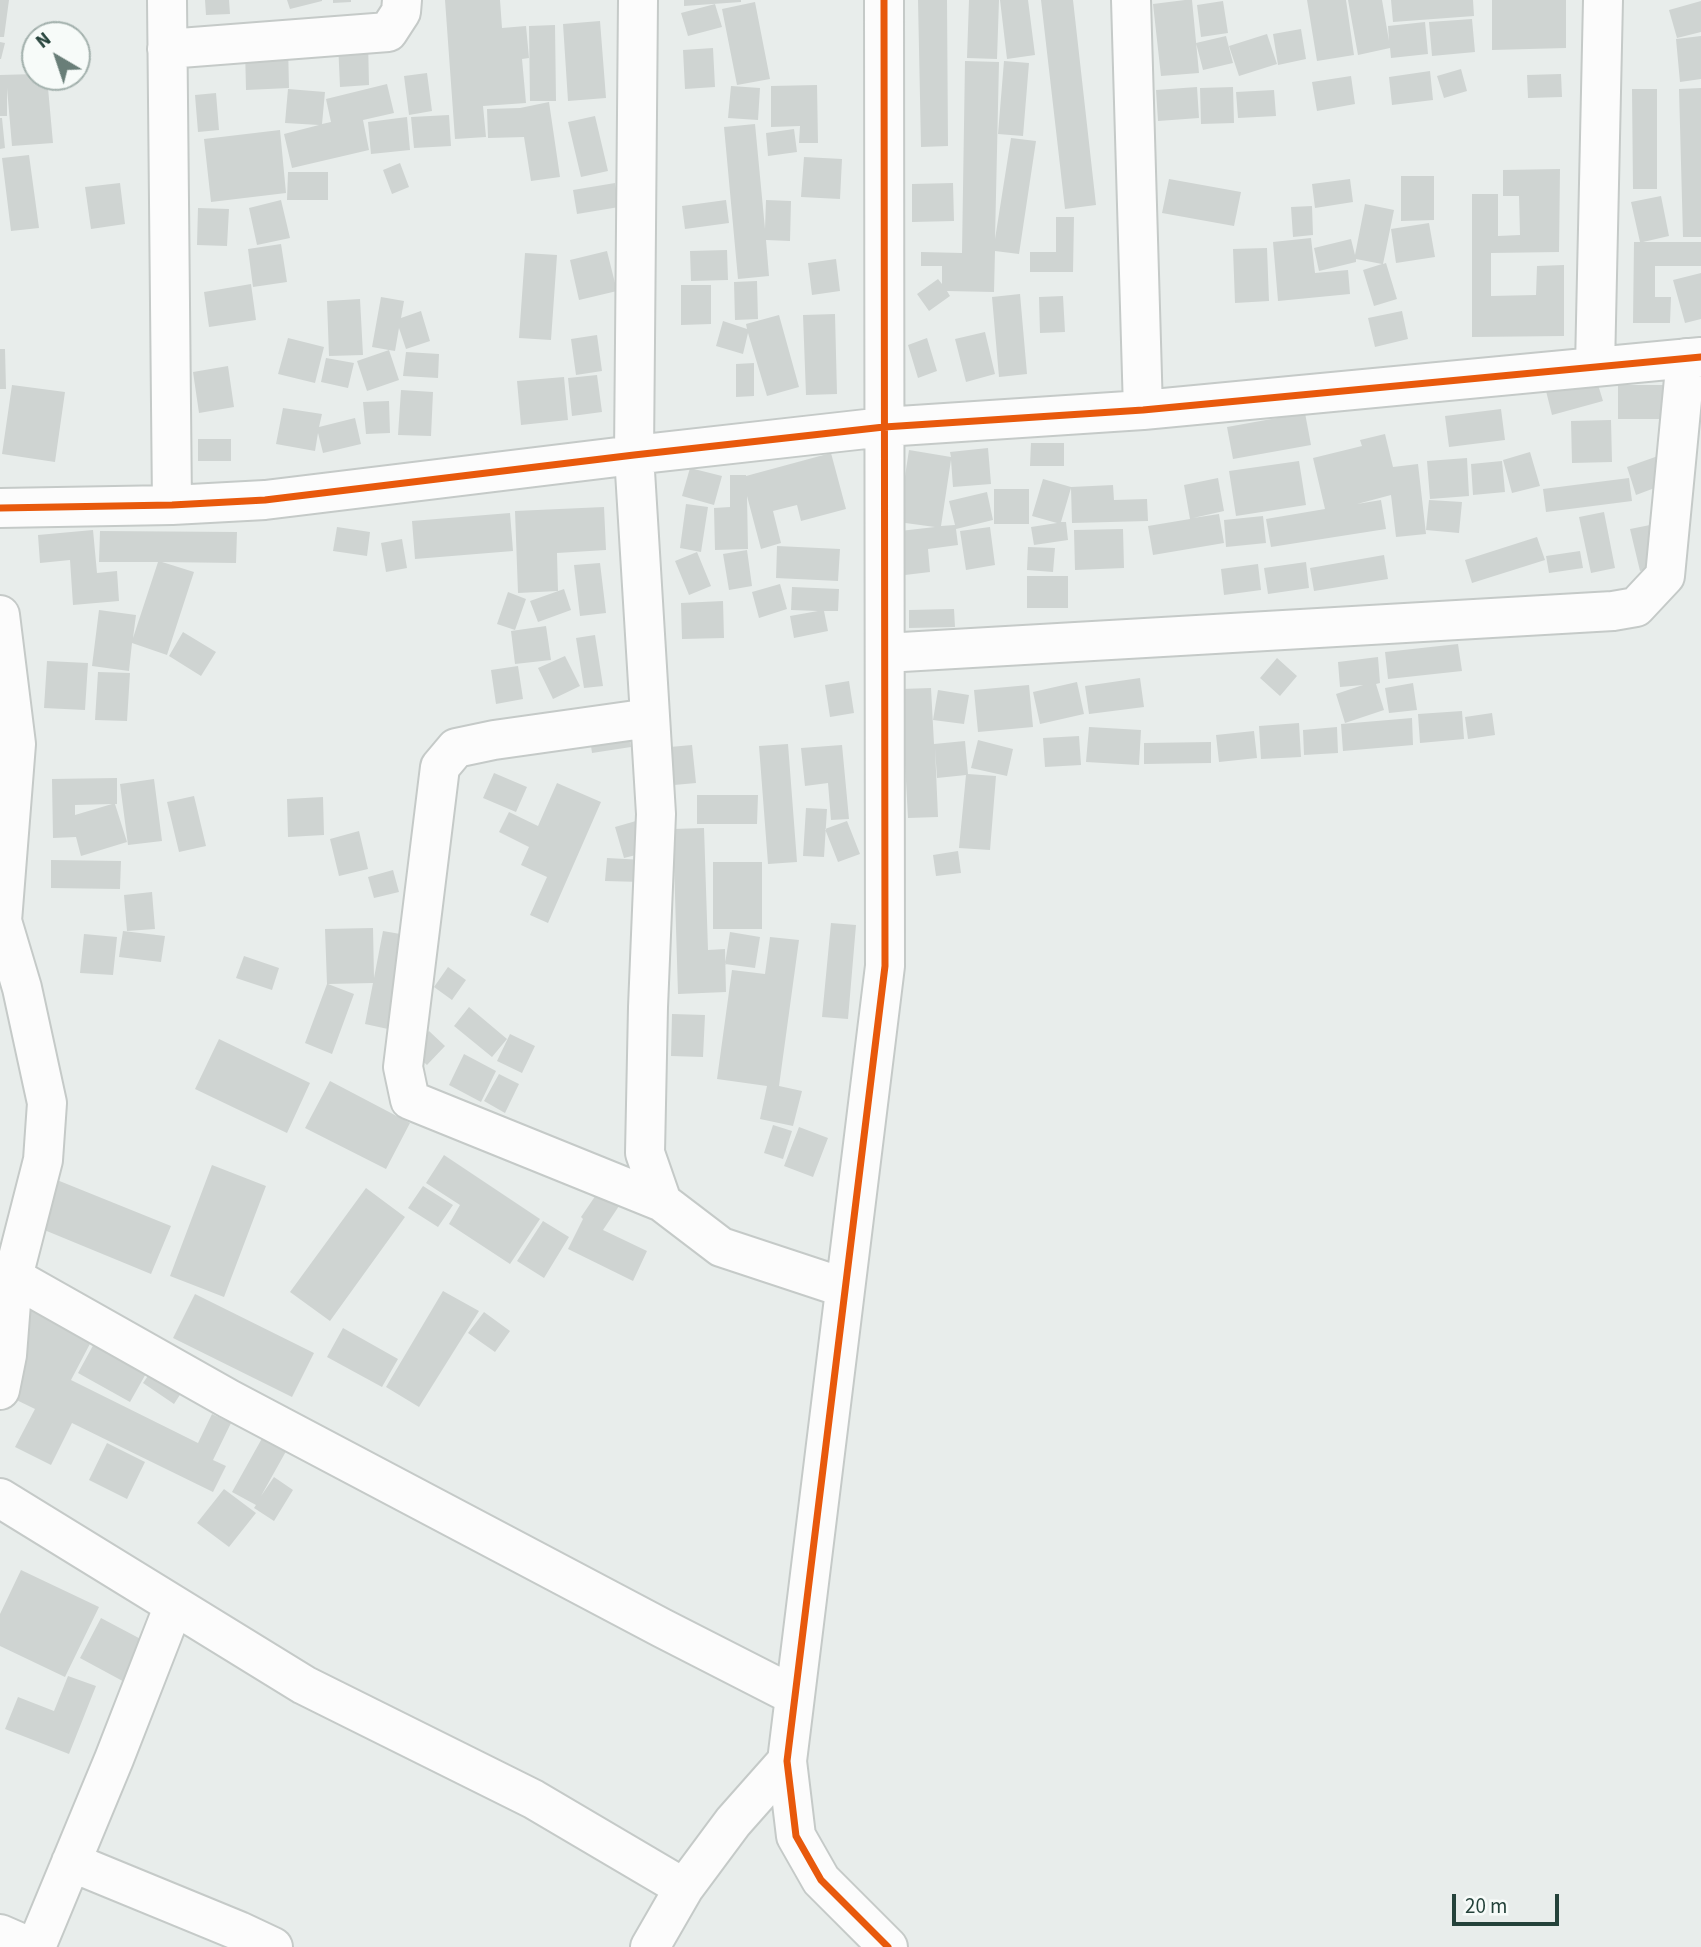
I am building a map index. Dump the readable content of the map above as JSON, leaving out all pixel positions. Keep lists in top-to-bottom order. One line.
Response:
{"scale_bar":"20 m","north":"top left"}
